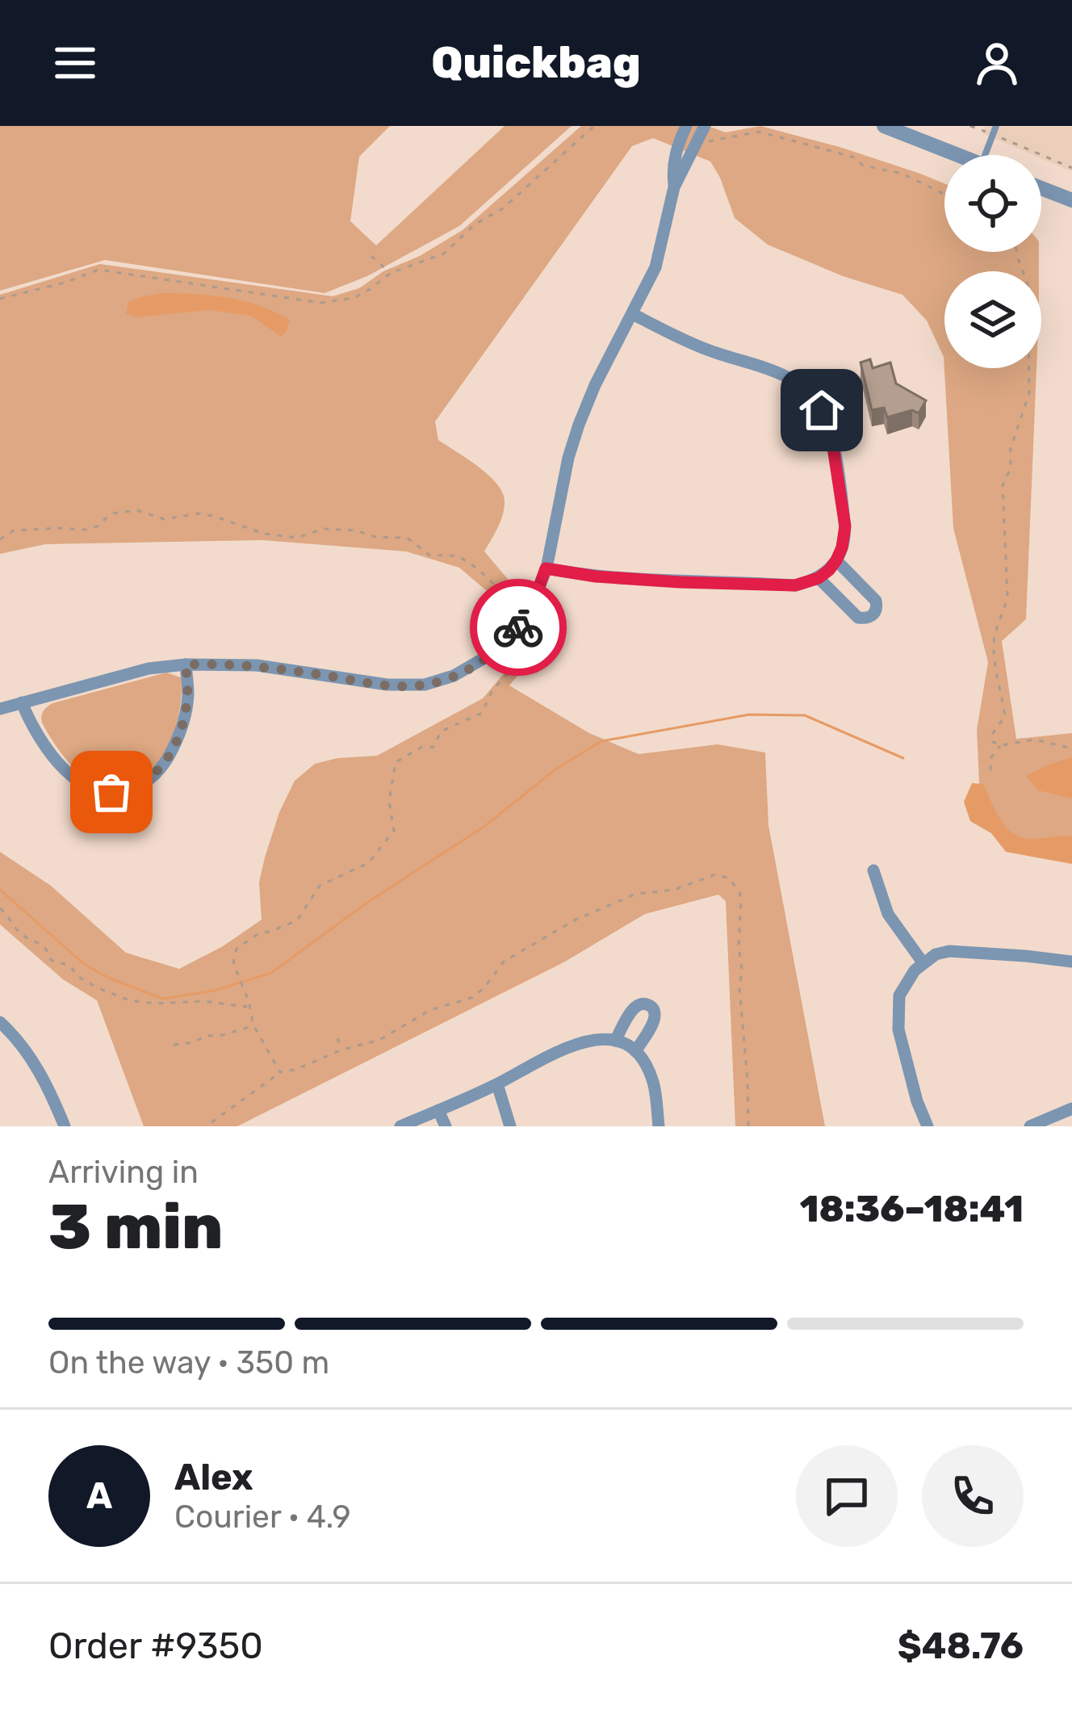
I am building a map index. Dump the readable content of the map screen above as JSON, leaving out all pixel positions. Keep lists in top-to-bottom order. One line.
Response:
{"page":{"header":"Quickbag","heading":["3 min","Arriving in","18:36–18:41"],"panel":["Alex","Courier · 4.9","Order #9350","$48.76"],"bar":"On the way · 350 m","round":"A"}}
